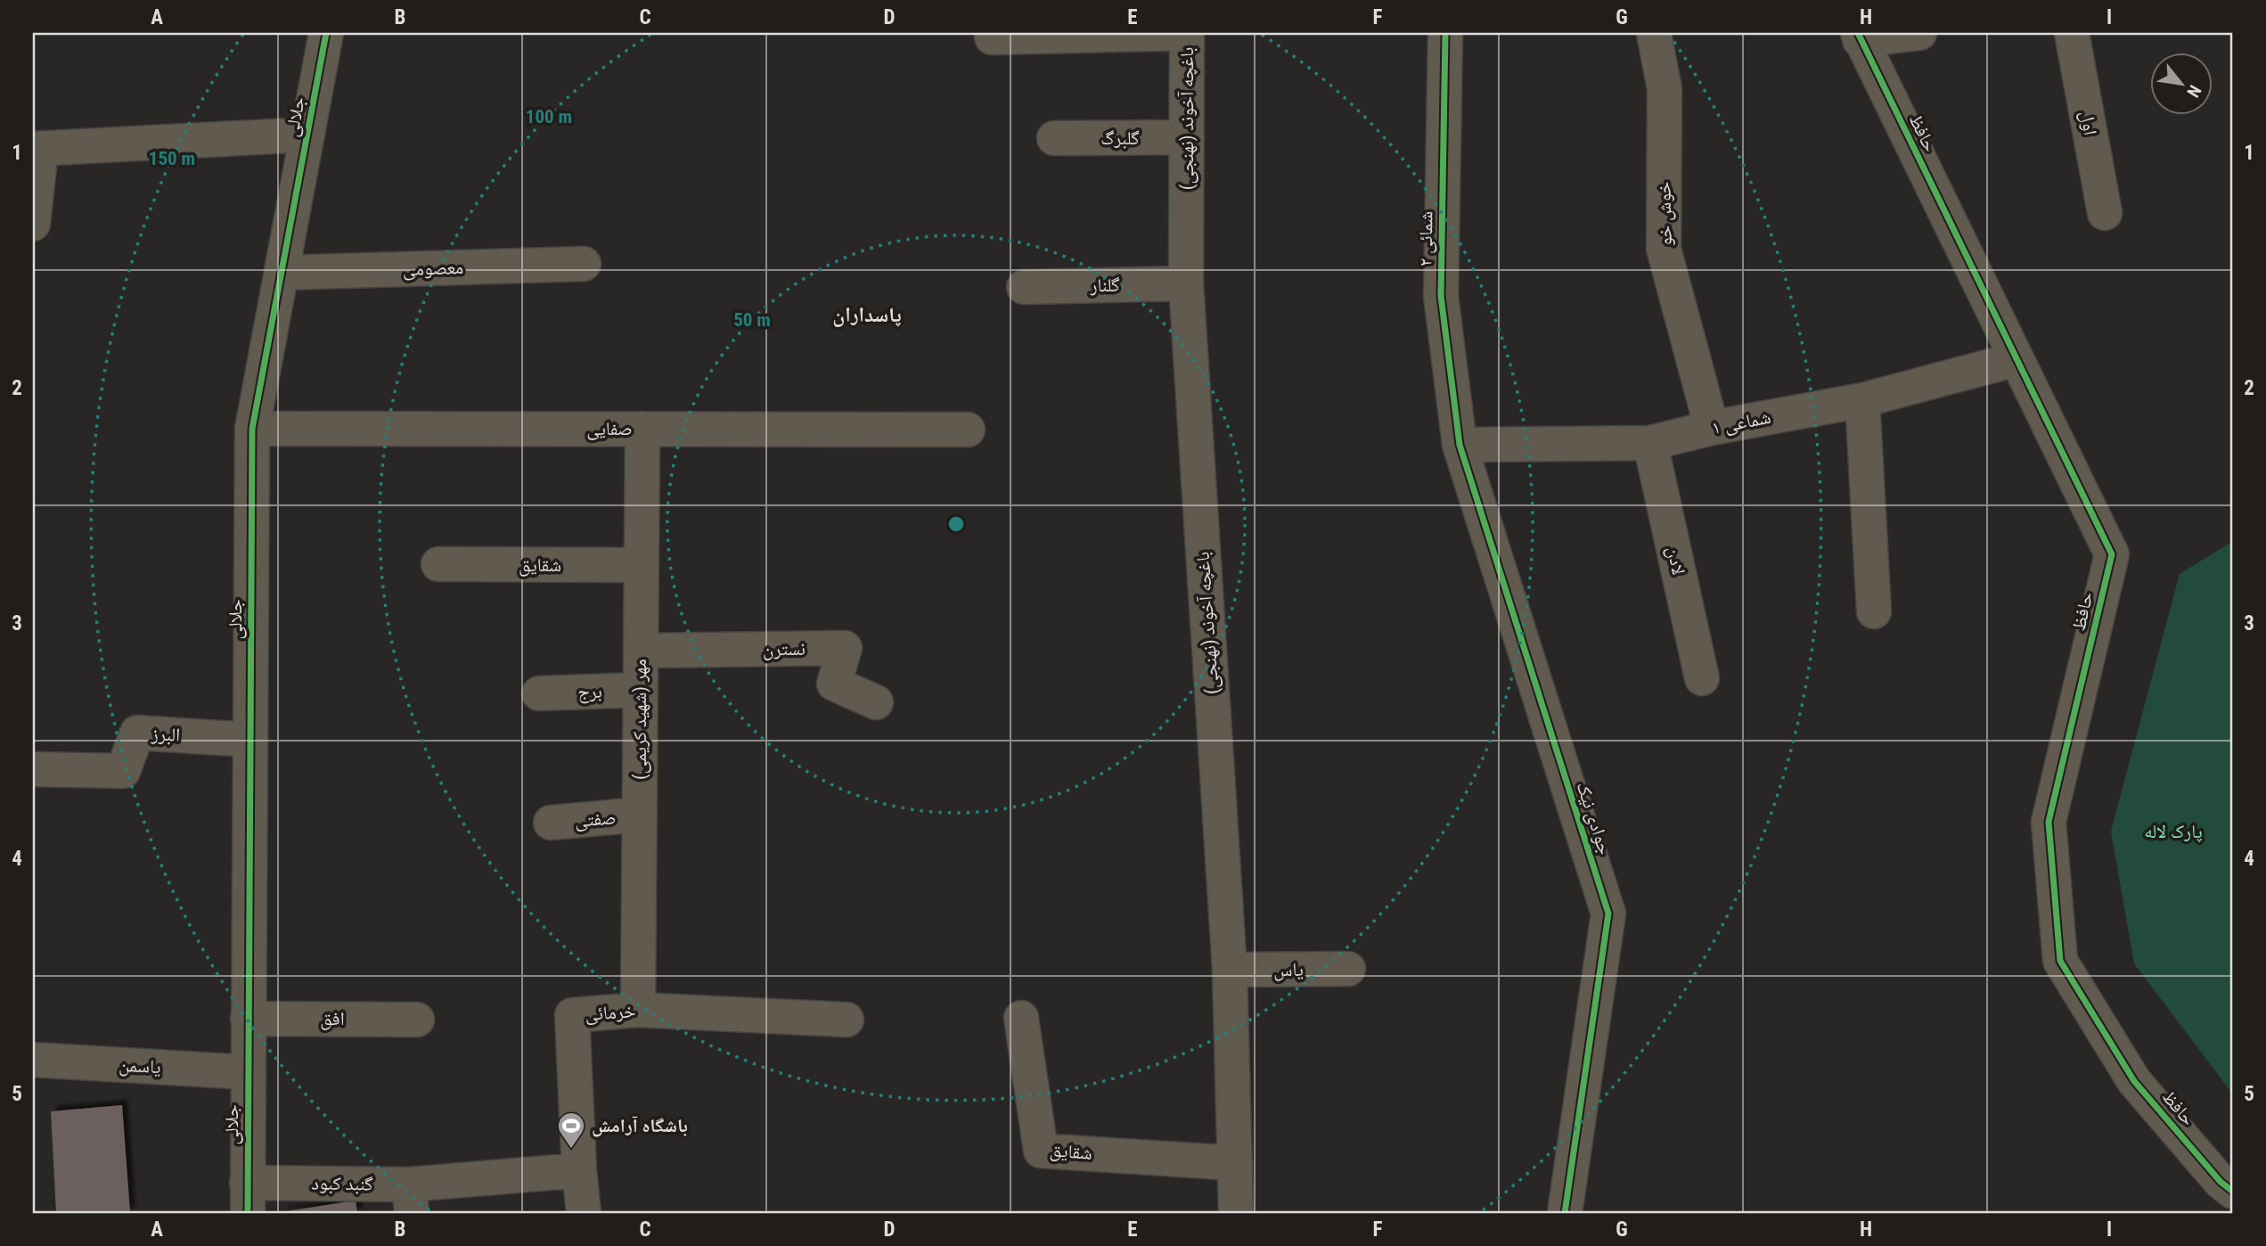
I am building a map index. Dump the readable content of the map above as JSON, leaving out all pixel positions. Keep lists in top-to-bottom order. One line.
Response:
{"streets":{"street":["جلالی","باغچه آخوند (نهنجی)","اول","حافظ","گلبرگ","خوش خو","شمائی ۲","معصومی","گلنار","شماعی ۱","صفایی","لادن","شقایق","نسترن","برج","مهر (شهید کریمی)","البرز","جوادی نیک","صفتی","یاس","خرمائی","افق","یاسمن","گنبد کبود"]},"crossings":[["جلالی","معصومی"],["جلالی","صفایی"],["جلالی","البرز"],["جلالی","افق"],["جلالی","یاسمن"],["جلالی","گنبد کبود"],["باغچه آخوند (نهنجی)","گلبرگ"],["باغچه آخوند (نهنجی)","گلنار"],["باغچه آخوند (نهنجی)","شقایق"],["باغچه آخوند (نهنجی)","یاس"],["حافظ","شماعی ۱"],["خوش خو","شماعی ۱"],["شمائی ۲","شماعی ۱"],["شمائی ۲","جوادی نیک"],["شماعی ۱","لادن"],["شماعی ۱","جوادی نیک"],["صفایی","مهر (شهید کریمی)"],["شقایق","مهر (شهید کریمی)"],["نسترن","مهر (شهید کریمی)"],["برج","مهر (شهید کریمی)"],["مهر (شهید کریمی)","صفتی"],["مهر (شهید کریمی)","خرمائی"],["خرمائی","گنبد کبود"]],"districts":["پاسداران"],"parks":["پارک لاله"],"places":{"sports":["باشگاه آرامش"]},"north":"bottom right","grid":{"columns":["A","B","C","D","E","F","G","H","I"],"rows":["1","2","3","4","5"]},"rings":["100 m","150 m","50 m"]}
